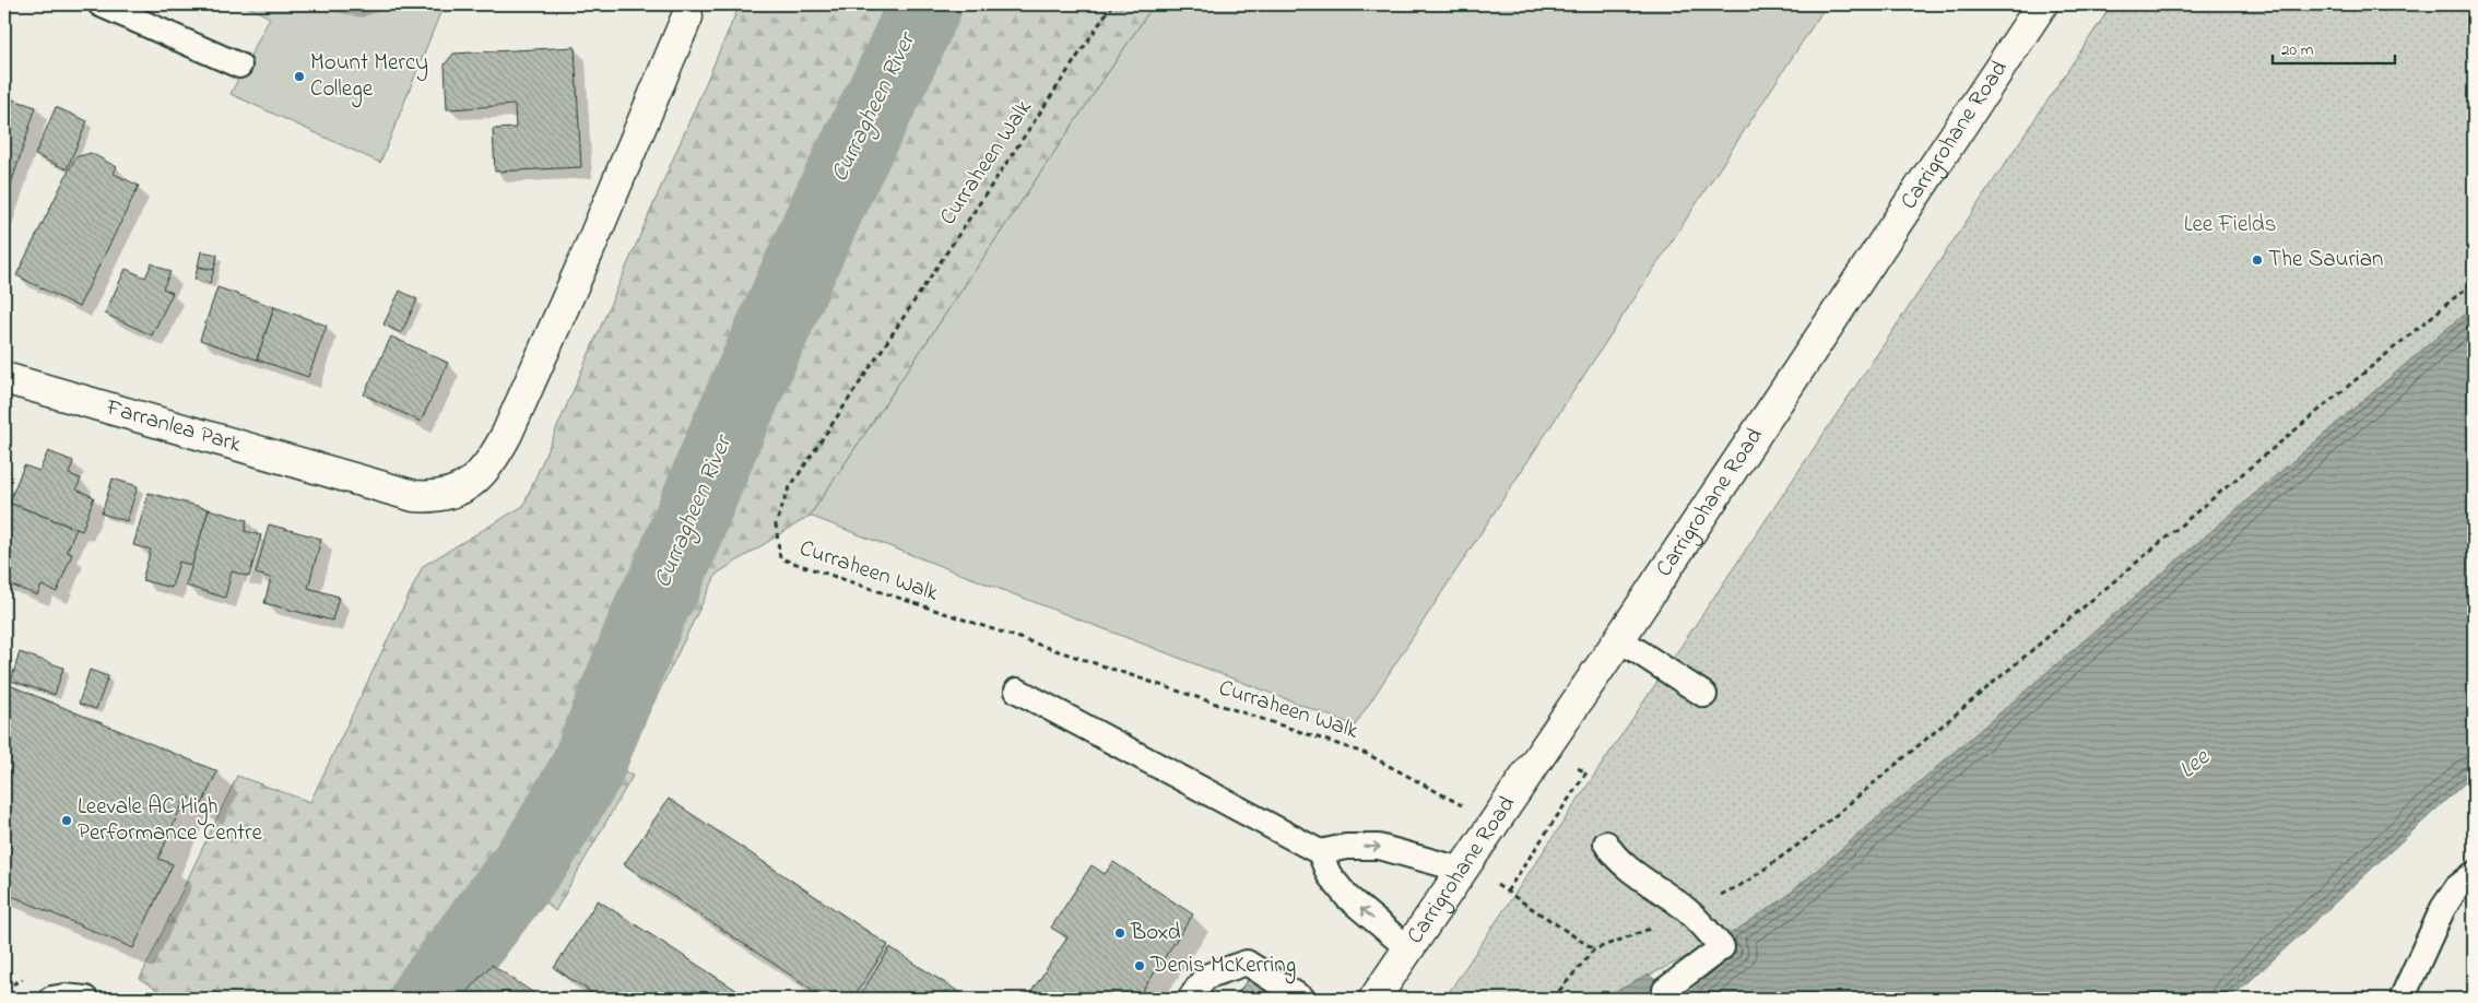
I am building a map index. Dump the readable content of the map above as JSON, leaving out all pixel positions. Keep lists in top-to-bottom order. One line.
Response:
{"streets":{"main road":["Carrigrohane Road","Farranlea Park"],"path":["Curraheen Walk"]},"crossings":[["Carrigrohane Road","Curraheen Walk"]],"water":["Curragheen River","Lee"],"parks":["Lee Fields"],"places":["Mount Mercy College","The Saurian","Leevale AC High Performance Centre","Boxd","Denis McKerring"],"scale_bar":"20 m"}
